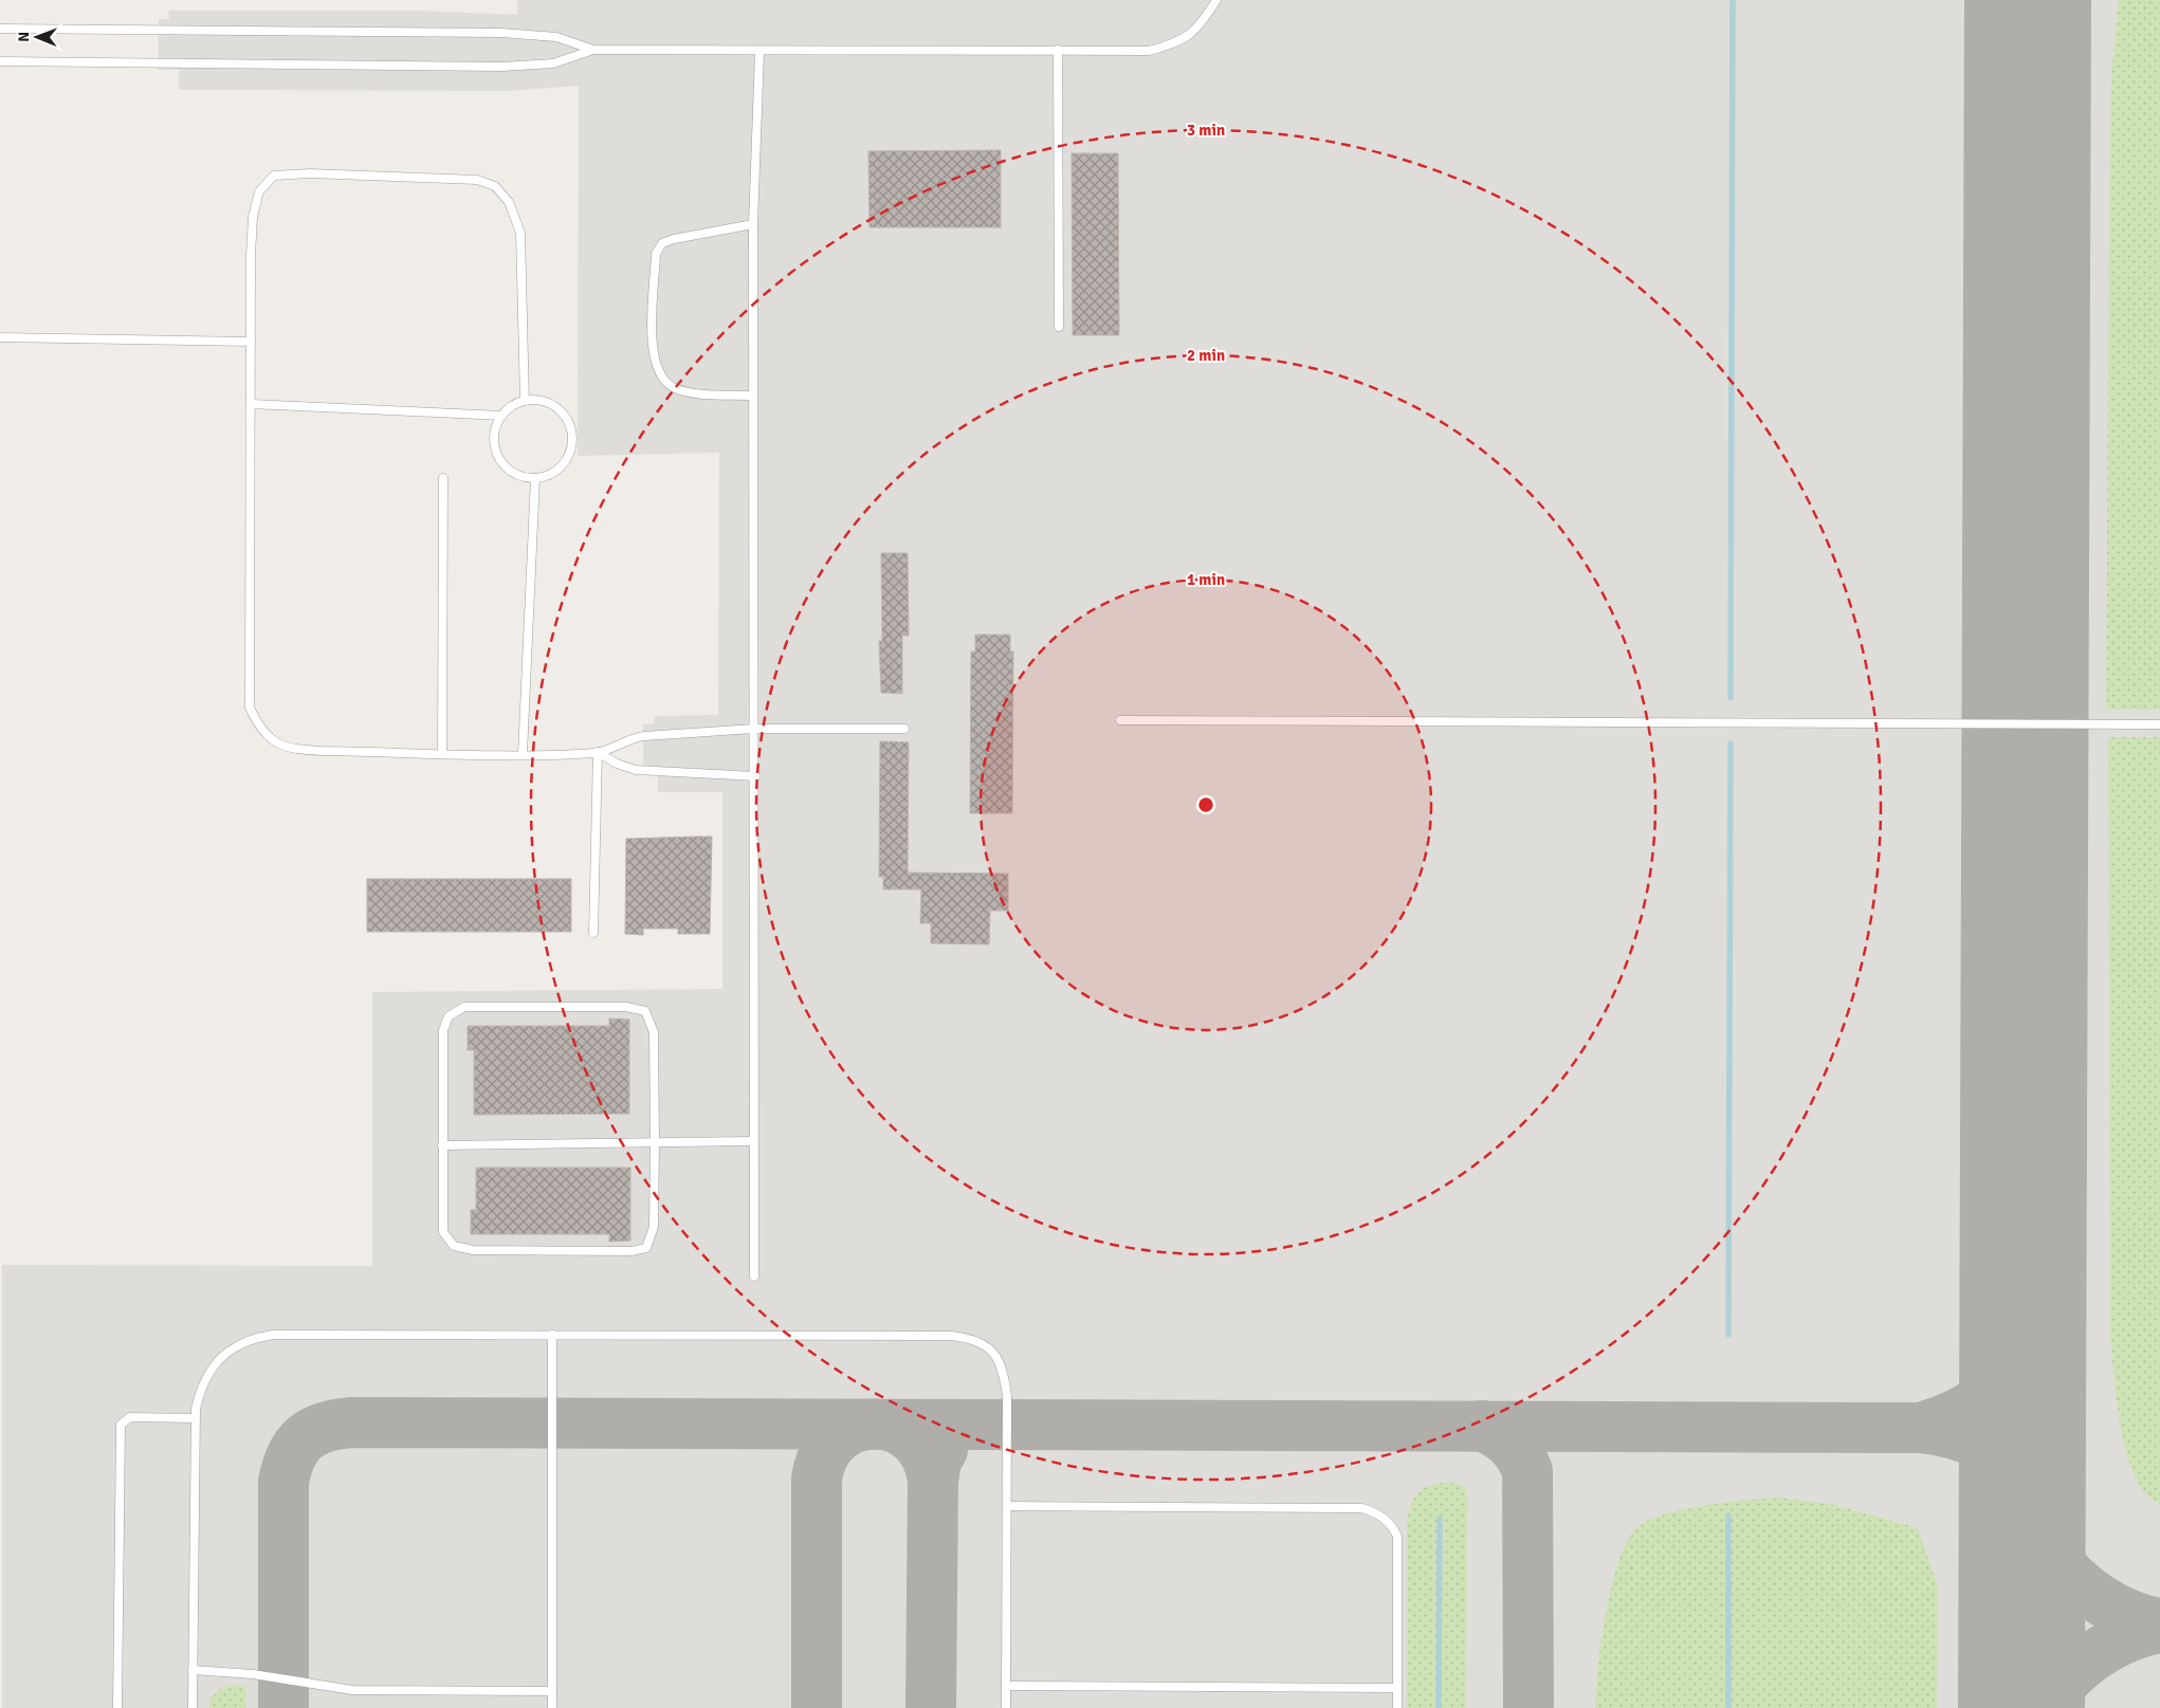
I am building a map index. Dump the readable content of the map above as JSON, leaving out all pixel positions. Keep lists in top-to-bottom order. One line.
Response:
{"north":"left","rings":["3 min","2 min","1 min"]}
